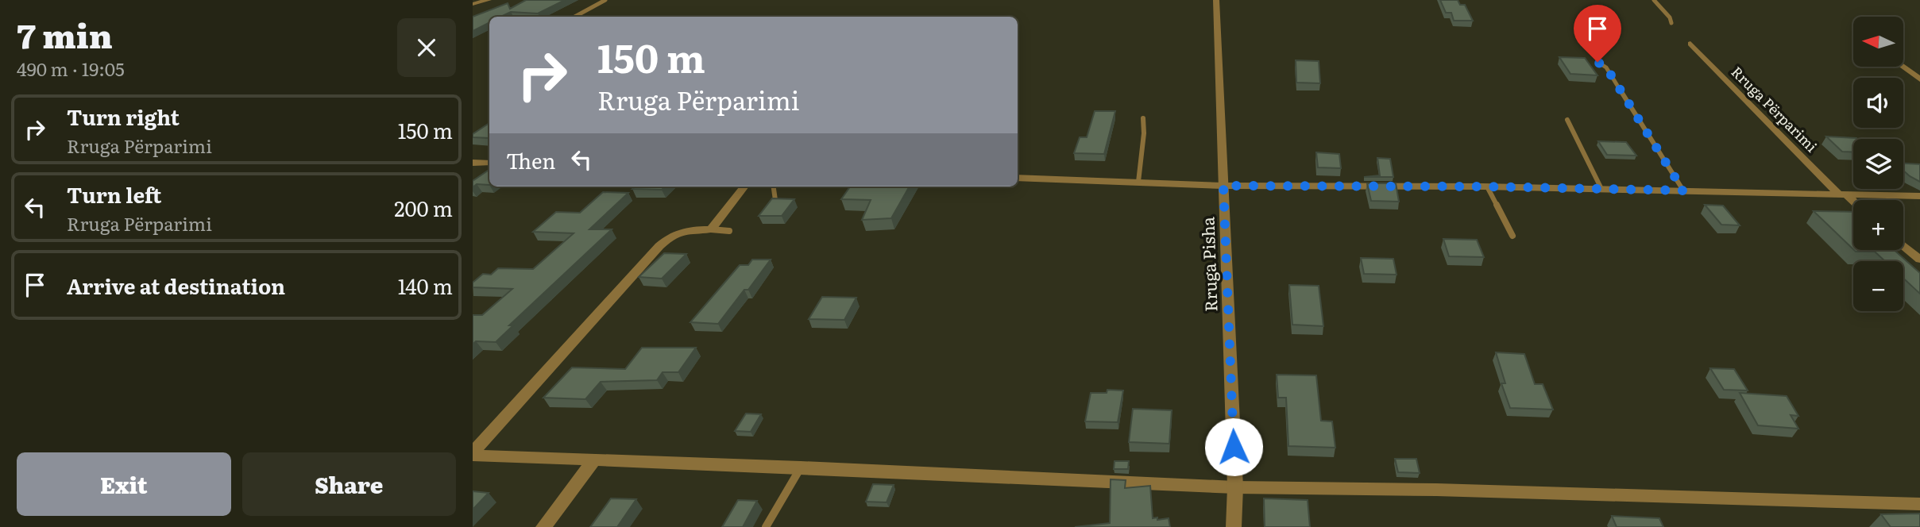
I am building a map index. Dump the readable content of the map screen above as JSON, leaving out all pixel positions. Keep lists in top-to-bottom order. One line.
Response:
{"streets":{"street":["Rruga Përparimi","Rruga Pisha"]},"north":"left","page":{"heading":["7 min","490 m · 19:05"],"map_buttons":["+","−"],"turn":["150 m","Rruga Përparimi"],"list":[{"name":"Turn right","note":"Rruga Përparimi","value":"150 m"},{"name":"Turn left","note":"Rruga Përparimi","value":"200 m"},{"name":"Arrive at destination","value":"140 m"}],"then":"Then","buttons":["Exit","Share"]}}
